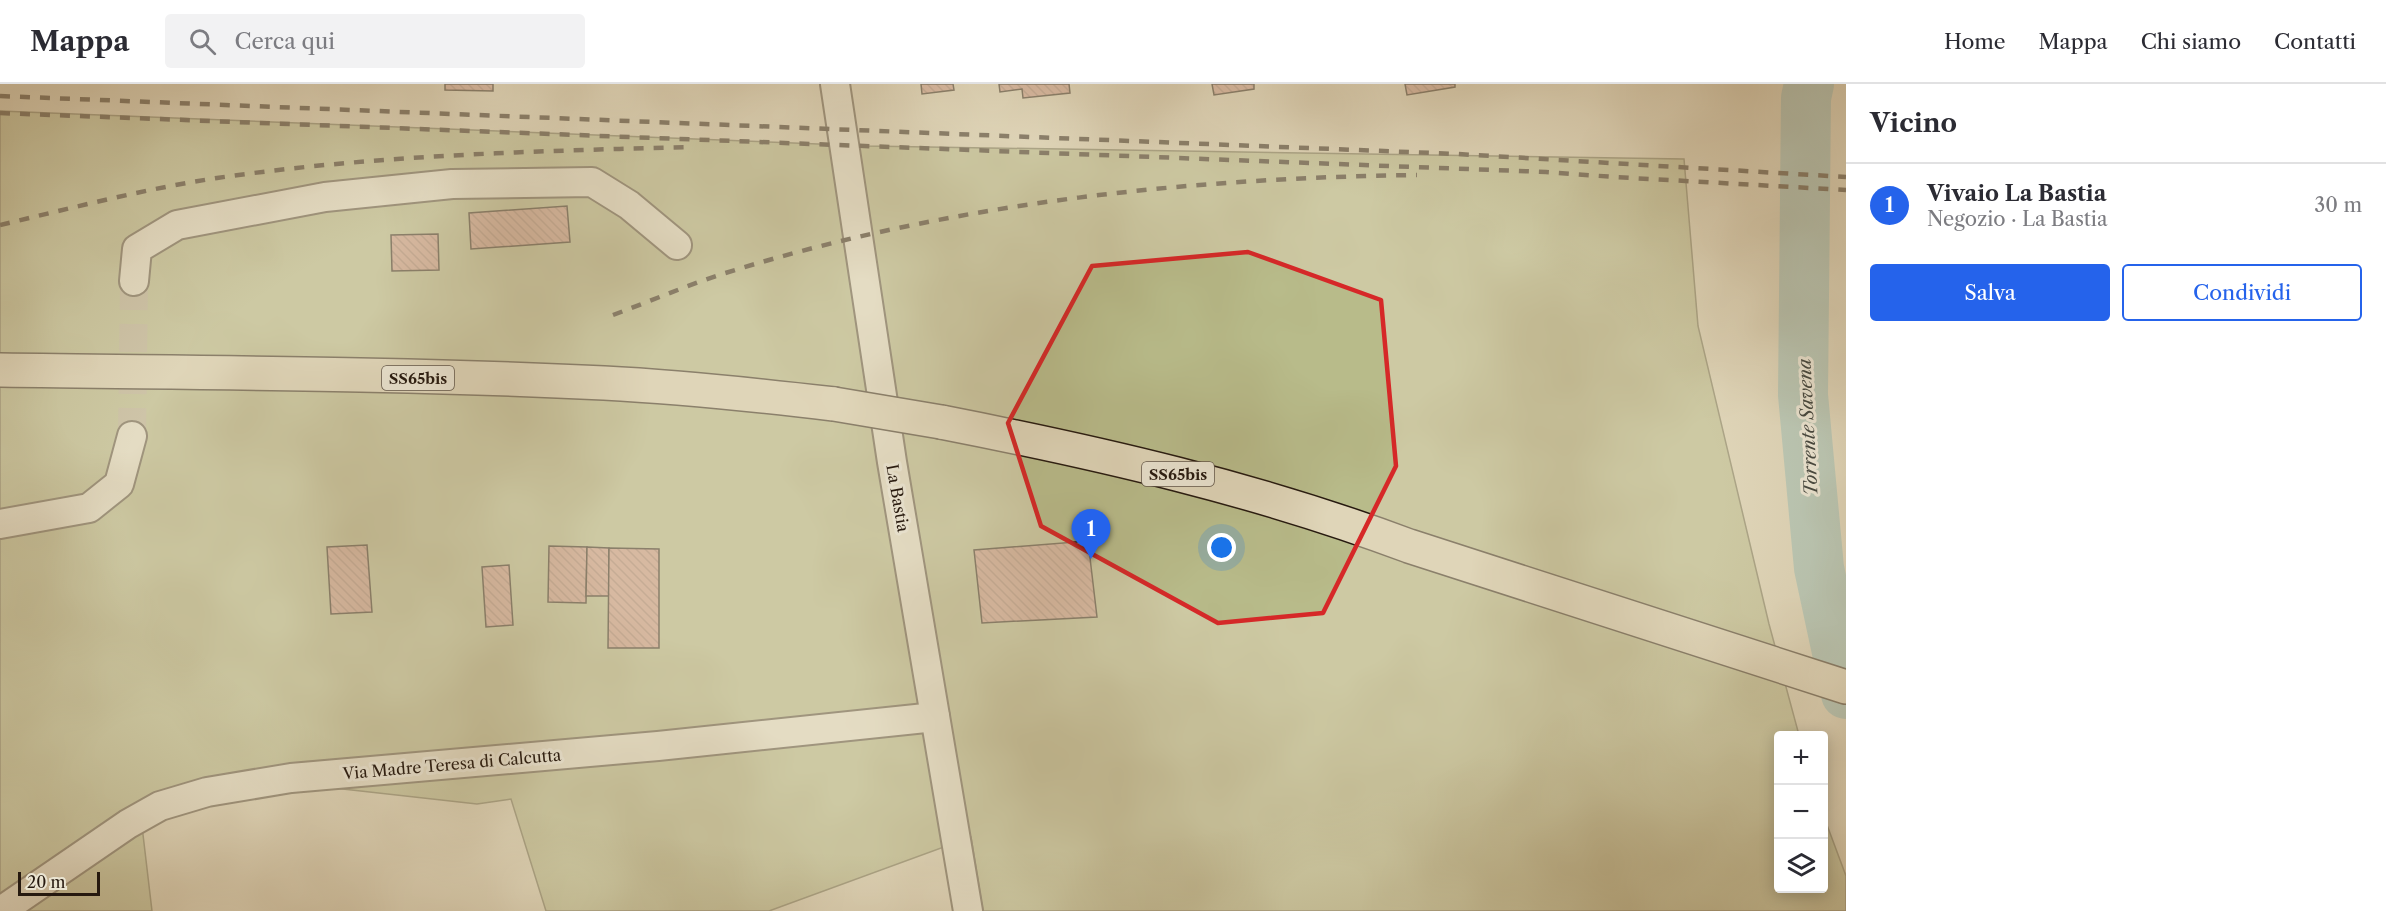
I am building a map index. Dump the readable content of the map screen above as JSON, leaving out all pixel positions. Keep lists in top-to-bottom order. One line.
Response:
{"streets":{"main road":["SS65bis"],"street":["La Bastia","Via Madre Teresa di Calcutta"]},"crossings":[["La Bastia","Via Madre Teresa di Calcutta"]],"water":["Torrente Savena"],"scale_bar":"20 m","page":{"header":"Mappa","search":"Cerca qui","nav":["Home","Mappa","Chi siamo","Contatti"],"heading":"Vicino","list":[{"mark":"1","name":"Vivaio La Bastia","note":"Negozio · La Bastia","value":"30 m"}],"buttons":["Salva","Condividi"],"pins":"1","map_buttons":["+","−"],"scale":"20 m"}}
